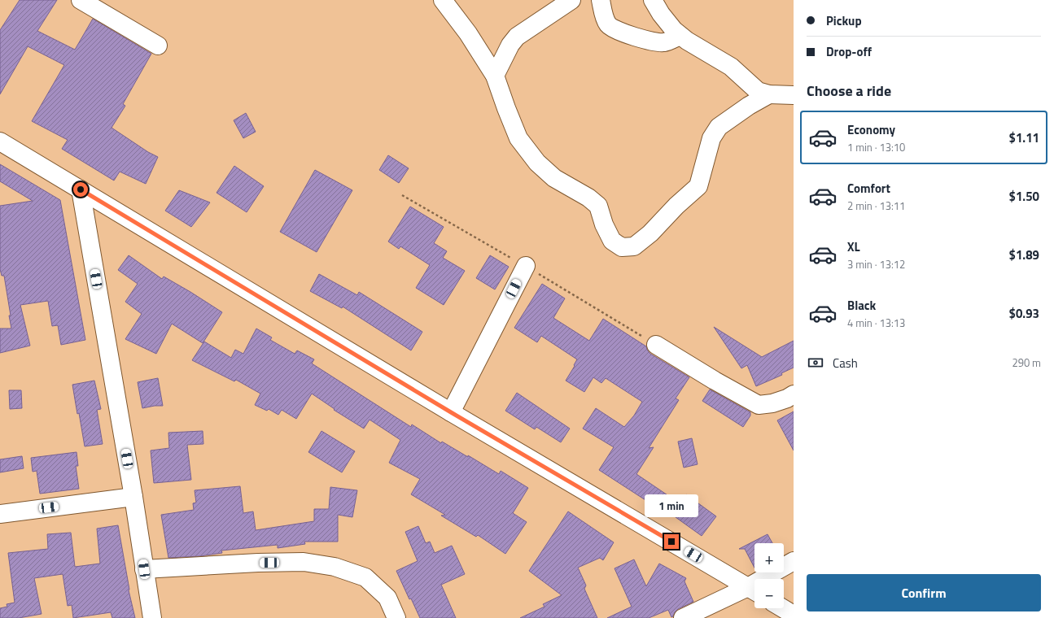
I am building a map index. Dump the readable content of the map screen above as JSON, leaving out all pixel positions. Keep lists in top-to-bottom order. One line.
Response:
{"page":{"banner":["Pickup","Drop-off"],"heading":"Choose a ride","list":[{"name":"Economy","note":"1 min · 13:10","value":"$1.11"},{"name":"Comfort","note":"2 min · 13:11","value":"$1.50"},{"name":"XL","note":"3 min · 13:12","value":"$1.89"},{"name":"Black","note":"4 min · 13:13","value":"$0.93"}],"pay":["Cash","290 m"],"bubble":"1 min","map_buttons":["+","−"],"buttons":"Confirm"}}
